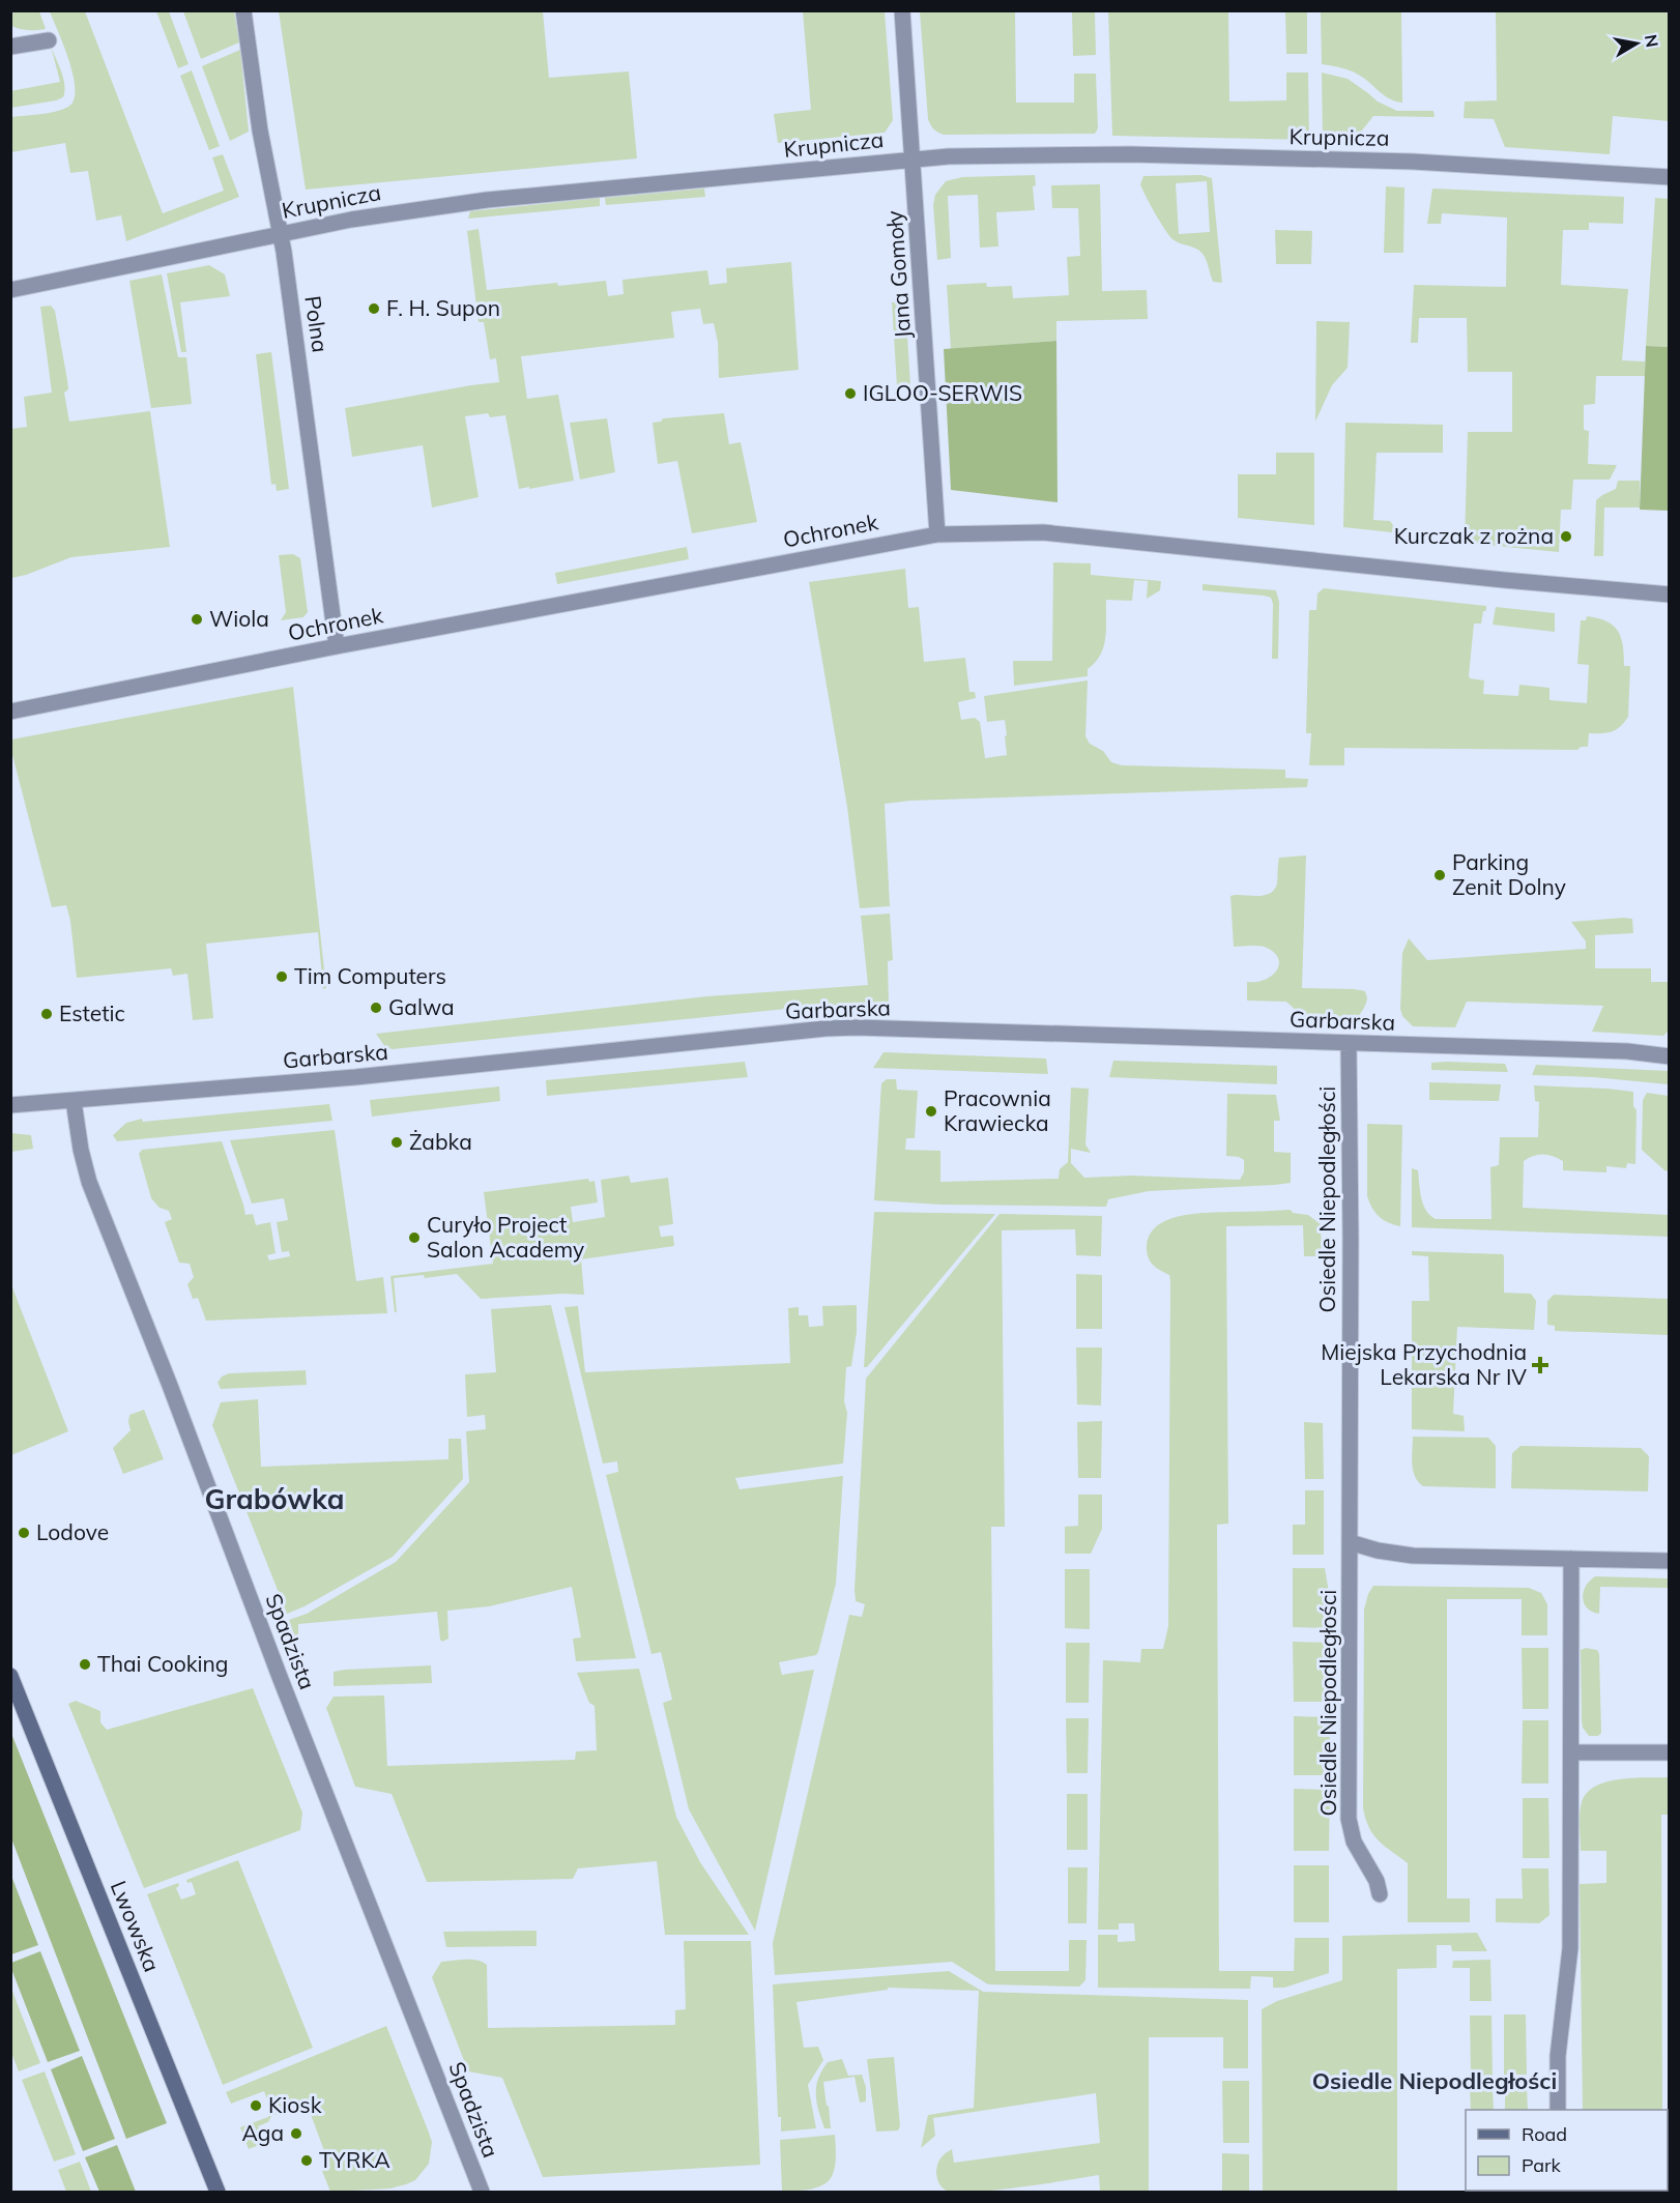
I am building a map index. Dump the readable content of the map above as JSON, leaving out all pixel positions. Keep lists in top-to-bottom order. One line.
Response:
{"streets":{"street":["Krupnicza","Jana Gomoły","Polna","Ochronek","Garbarska","Osiedle Niepodległości","Spadzista","Lwowska"]},"crossings":[["Krupnicza","Jana Gomoły"],["Krupnicza","Polna"],["Jana Gomoły","Ochronek"],["Polna","Ochronek"],["Garbarska","Osiedle Niepodległości"],["Garbarska","Spadzista"]],"districts":["Grabówka","Osiedle Niepodległości"],"places":{"other":["F. H. Supon","IGLOO-SERWIS","Kurczak z rożna","Wiola","Parking Zenit Dolny","Tim Computers","Galwa","Estetic","Pracownia Krawiecka","Żabka","Curyło Project Salon Academy","Lodove","Thai Cooking","Kiosk","Aga","TYRKA"],"health":["Miejska Przychodnia Lekarska Nr IV"]},"legend":["Road","Park"],"north":"right"}
